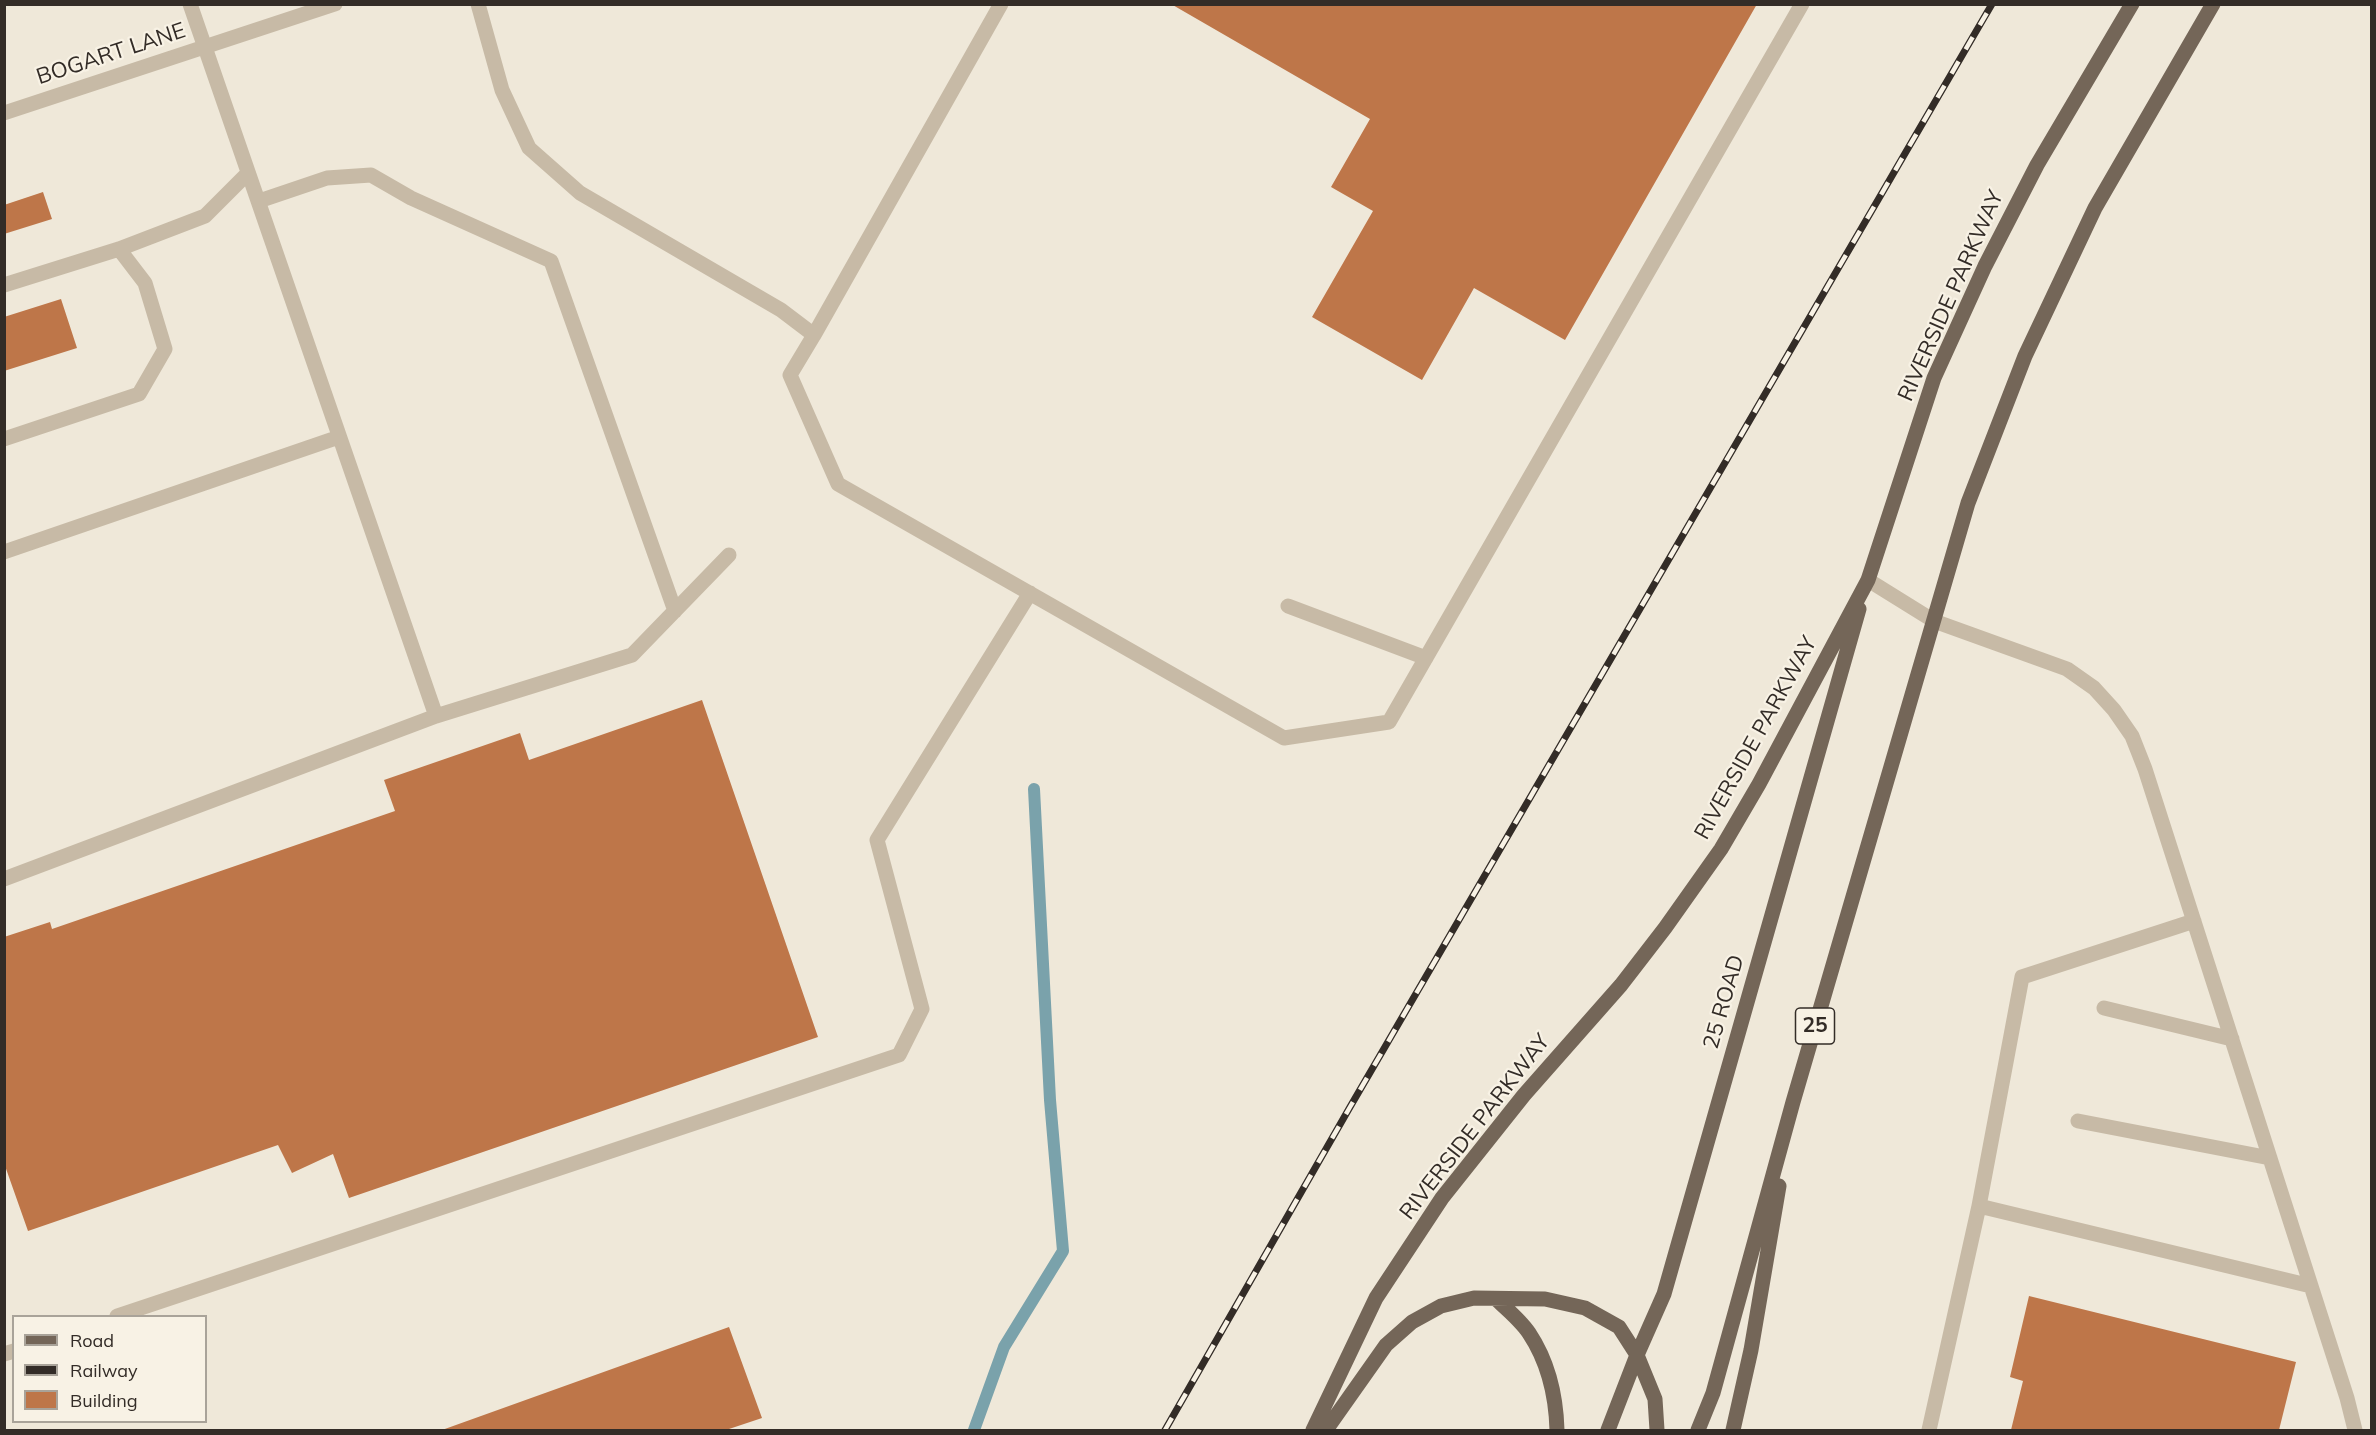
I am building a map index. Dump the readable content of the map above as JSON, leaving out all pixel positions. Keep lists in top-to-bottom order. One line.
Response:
{"streets":{"main road":["RIVERSIDE PARKWAY","25 ROAD","25"],"street":["BOGART LANE"]},"crossings":[["RIVERSIDE PARKWAY","25 ROAD"]],"legend":["Road","Railway","Building"]}
